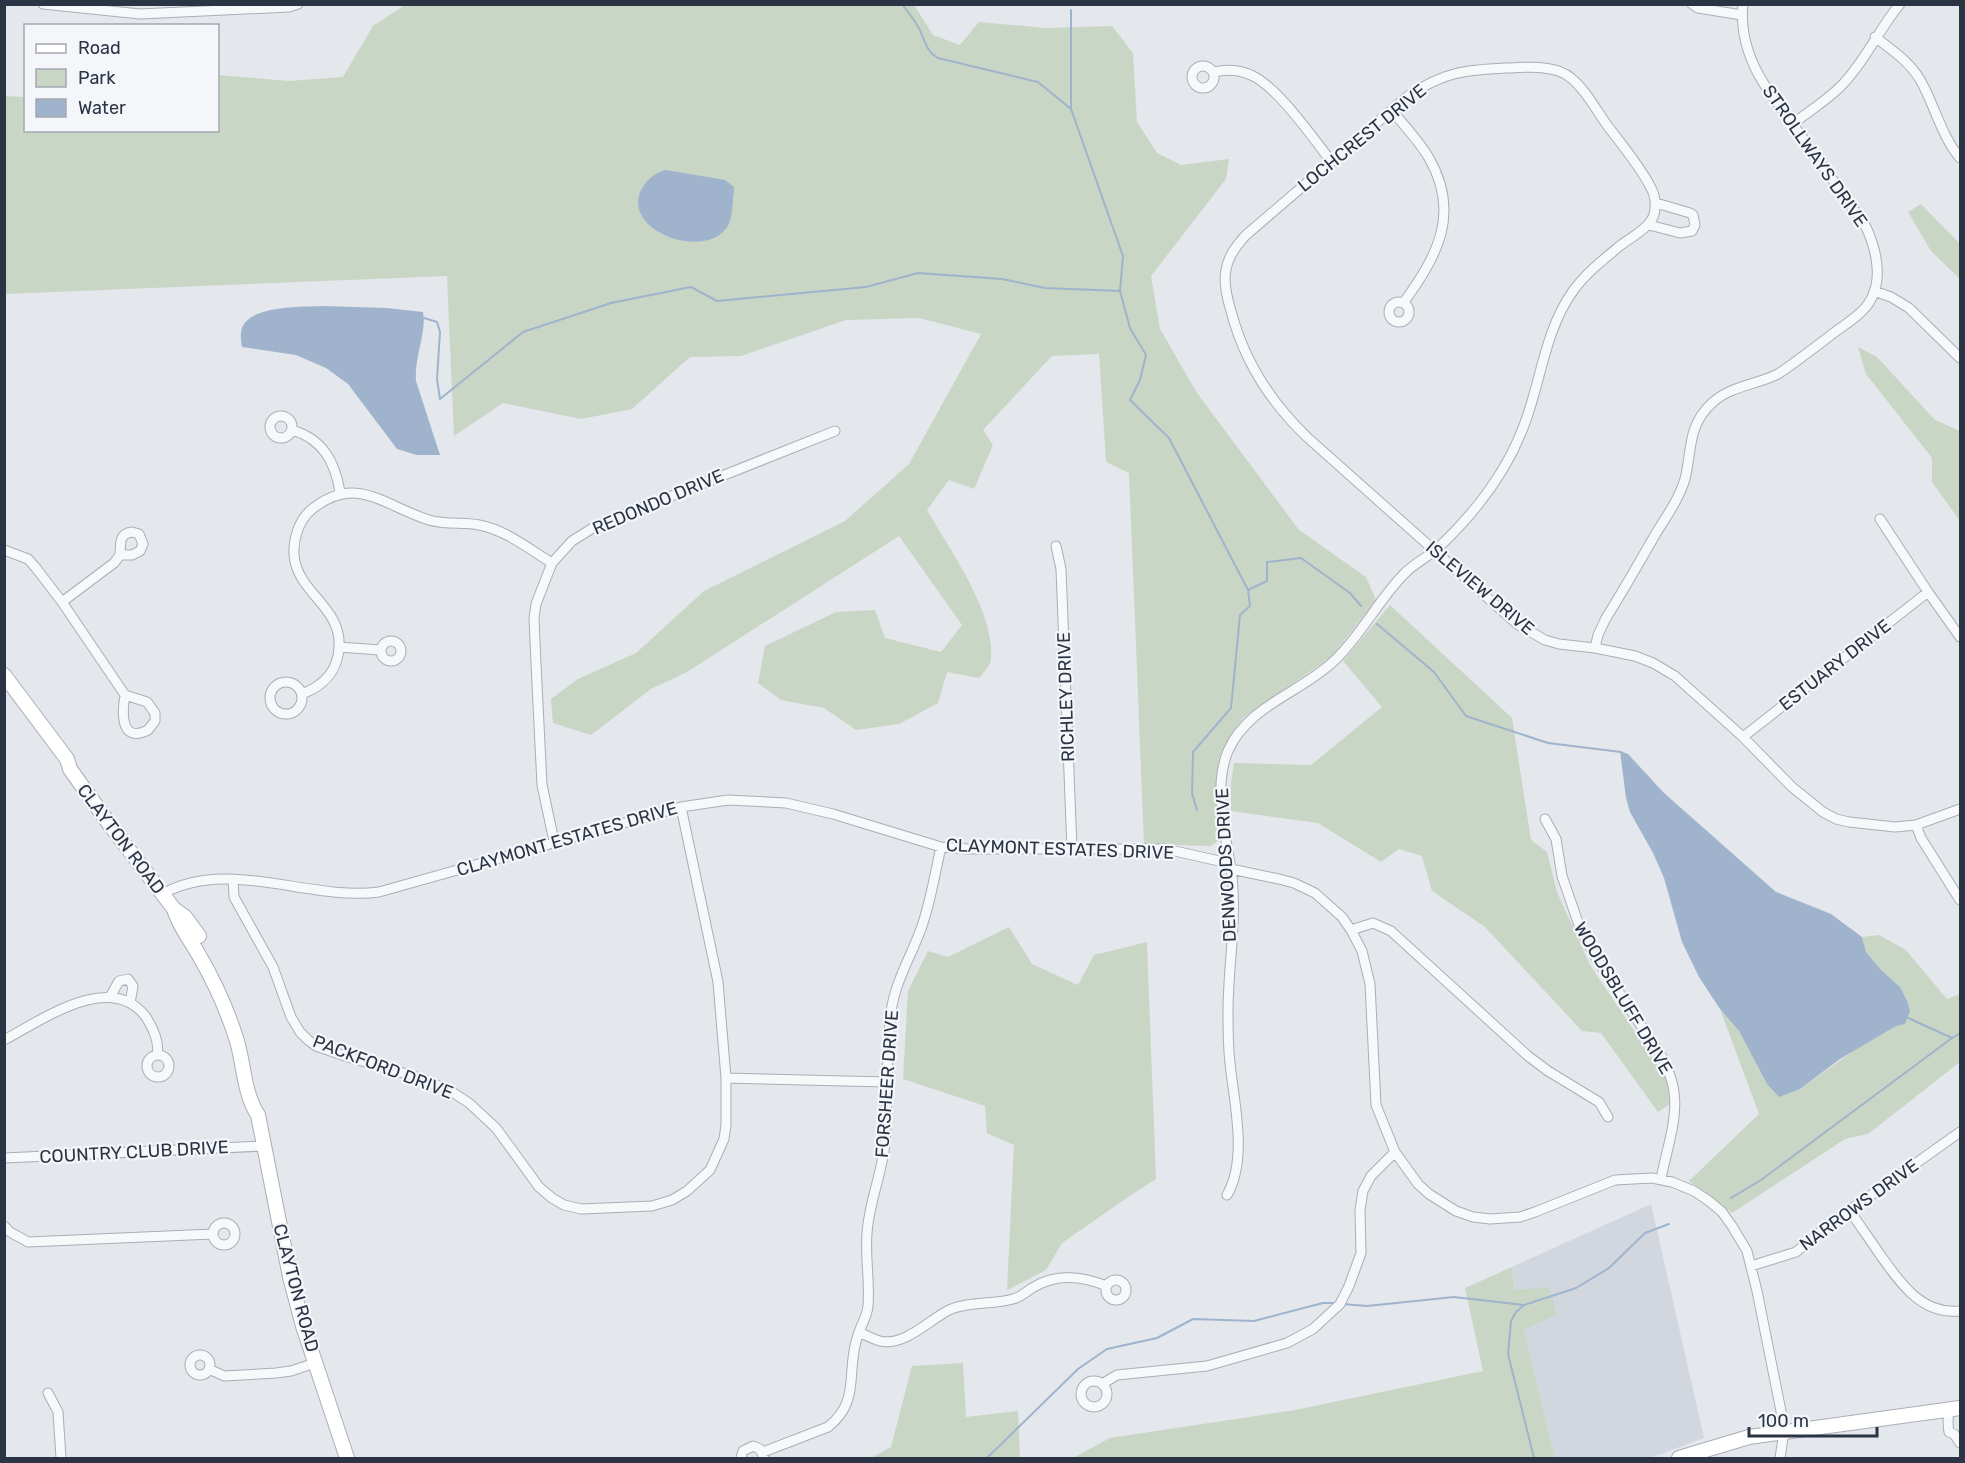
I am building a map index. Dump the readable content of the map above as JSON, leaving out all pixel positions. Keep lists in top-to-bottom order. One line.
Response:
{"streets":{"main road":["CLAYTON ROAD"],"street":["LOCHCREST DRIVE","STROLLWAYS DRIVE","REDONDO DRIVE","ISLEVIEW DRIVE","ESTUARY DRIVE","RICHLEY DRIVE","CLAYMONT ESTATES DRIVE","DENWOODS DRIVE","WOODSBLUFF DRIVE","PACKFORD DRIVE","FORSHEER DRIVE","COUNTRY CLUB DRIVE","NARROWS DRIVE"]},"crossings":[["LOCHCREST DRIVE","ISLEVIEW DRIVE"],["STROLLWAYS DRIVE","ISLEVIEW DRIVE"],["REDONDO DRIVE","CLAYMONT ESTATES DRIVE"],["ISLEVIEW DRIVE","ESTUARY DRIVE"],["ISLEVIEW DRIVE","DENWOODS DRIVE"],["RICHLEY DRIVE","CLAYMONT ESTATES DRIVE"],["CLAYTON ROAD","CLAYMONT ESTATES DRIVE"],["CLAYTON ROAD","COUNTRY CLUB DRIVE"],["CLAYMONT ESTATES DRIVE","DENWOODS DRIVE"],["CLAYMONT ESTATES DRIVE","WOODSBLUFF DRIVE"],["CLAYMONT ESTATES DRIVE","PACKFORD DRIVE"],["CLAYMONT ESTATES DRIVE","FORSHEER DRIVE"],["CLAYMONT ESTATES DRIVE","NARROWS DRIVE"]],"legend":["Road","Park","Water"],"scale_bar":"100 m"}
